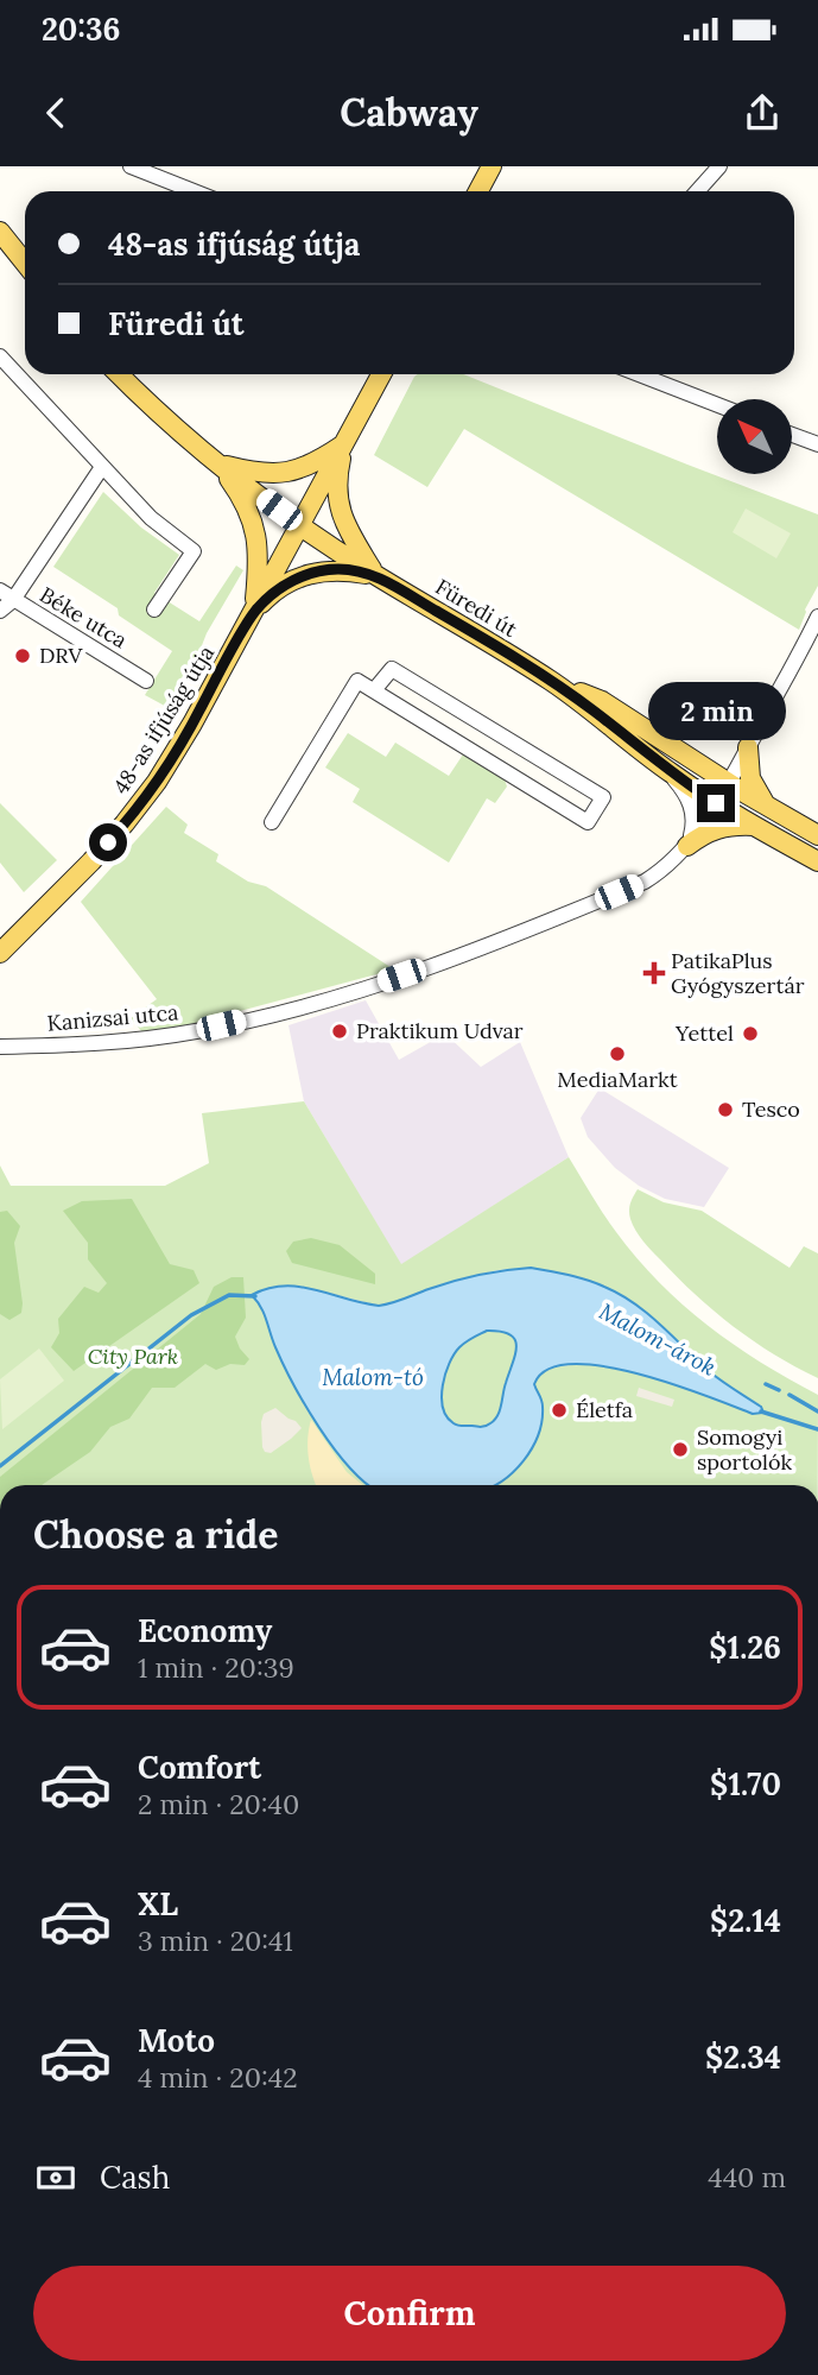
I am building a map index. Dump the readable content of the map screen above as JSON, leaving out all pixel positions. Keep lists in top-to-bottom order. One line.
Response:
{"streets":{"main road":["Füredi út","48-as ifjúság útja"],"street":["Béke utca","Kanizsai utca"]},"crossings":[["Füredi út","48-as ifjúság útja"],["Füredi út","Kanizsai utca"]],"water":["Malom-árok","Malom-tó"],"parks":["City Park"],"places":{"other":["DRV","Praktikum Udvar","Yettel","MediaMarkt","Tesco","Életfa","Somogyi sportolók"],"health":["PatikaPlus Gyógyszertár"]},"north":"top left","page":{"status":"20:36","header":"Cabway","banner":["48-as ifjúság útja","Füredi út"],"bubble":"2 min","heading":"Choose a ride","list":[{"name":"Economy","note":"1 min · 20:39","value":"$1.26"},{"name":"Comfort","note":"2 min · 20:40","value":"$1.70"},{"name":"XL","note":"3 min · 20:41","value":"$2.14"},{"name":"Moto","note":"4 min · 20:42","value":"$2.34"}],"pay":["Cash","440 m"],"buttons":"Confirm"}}
